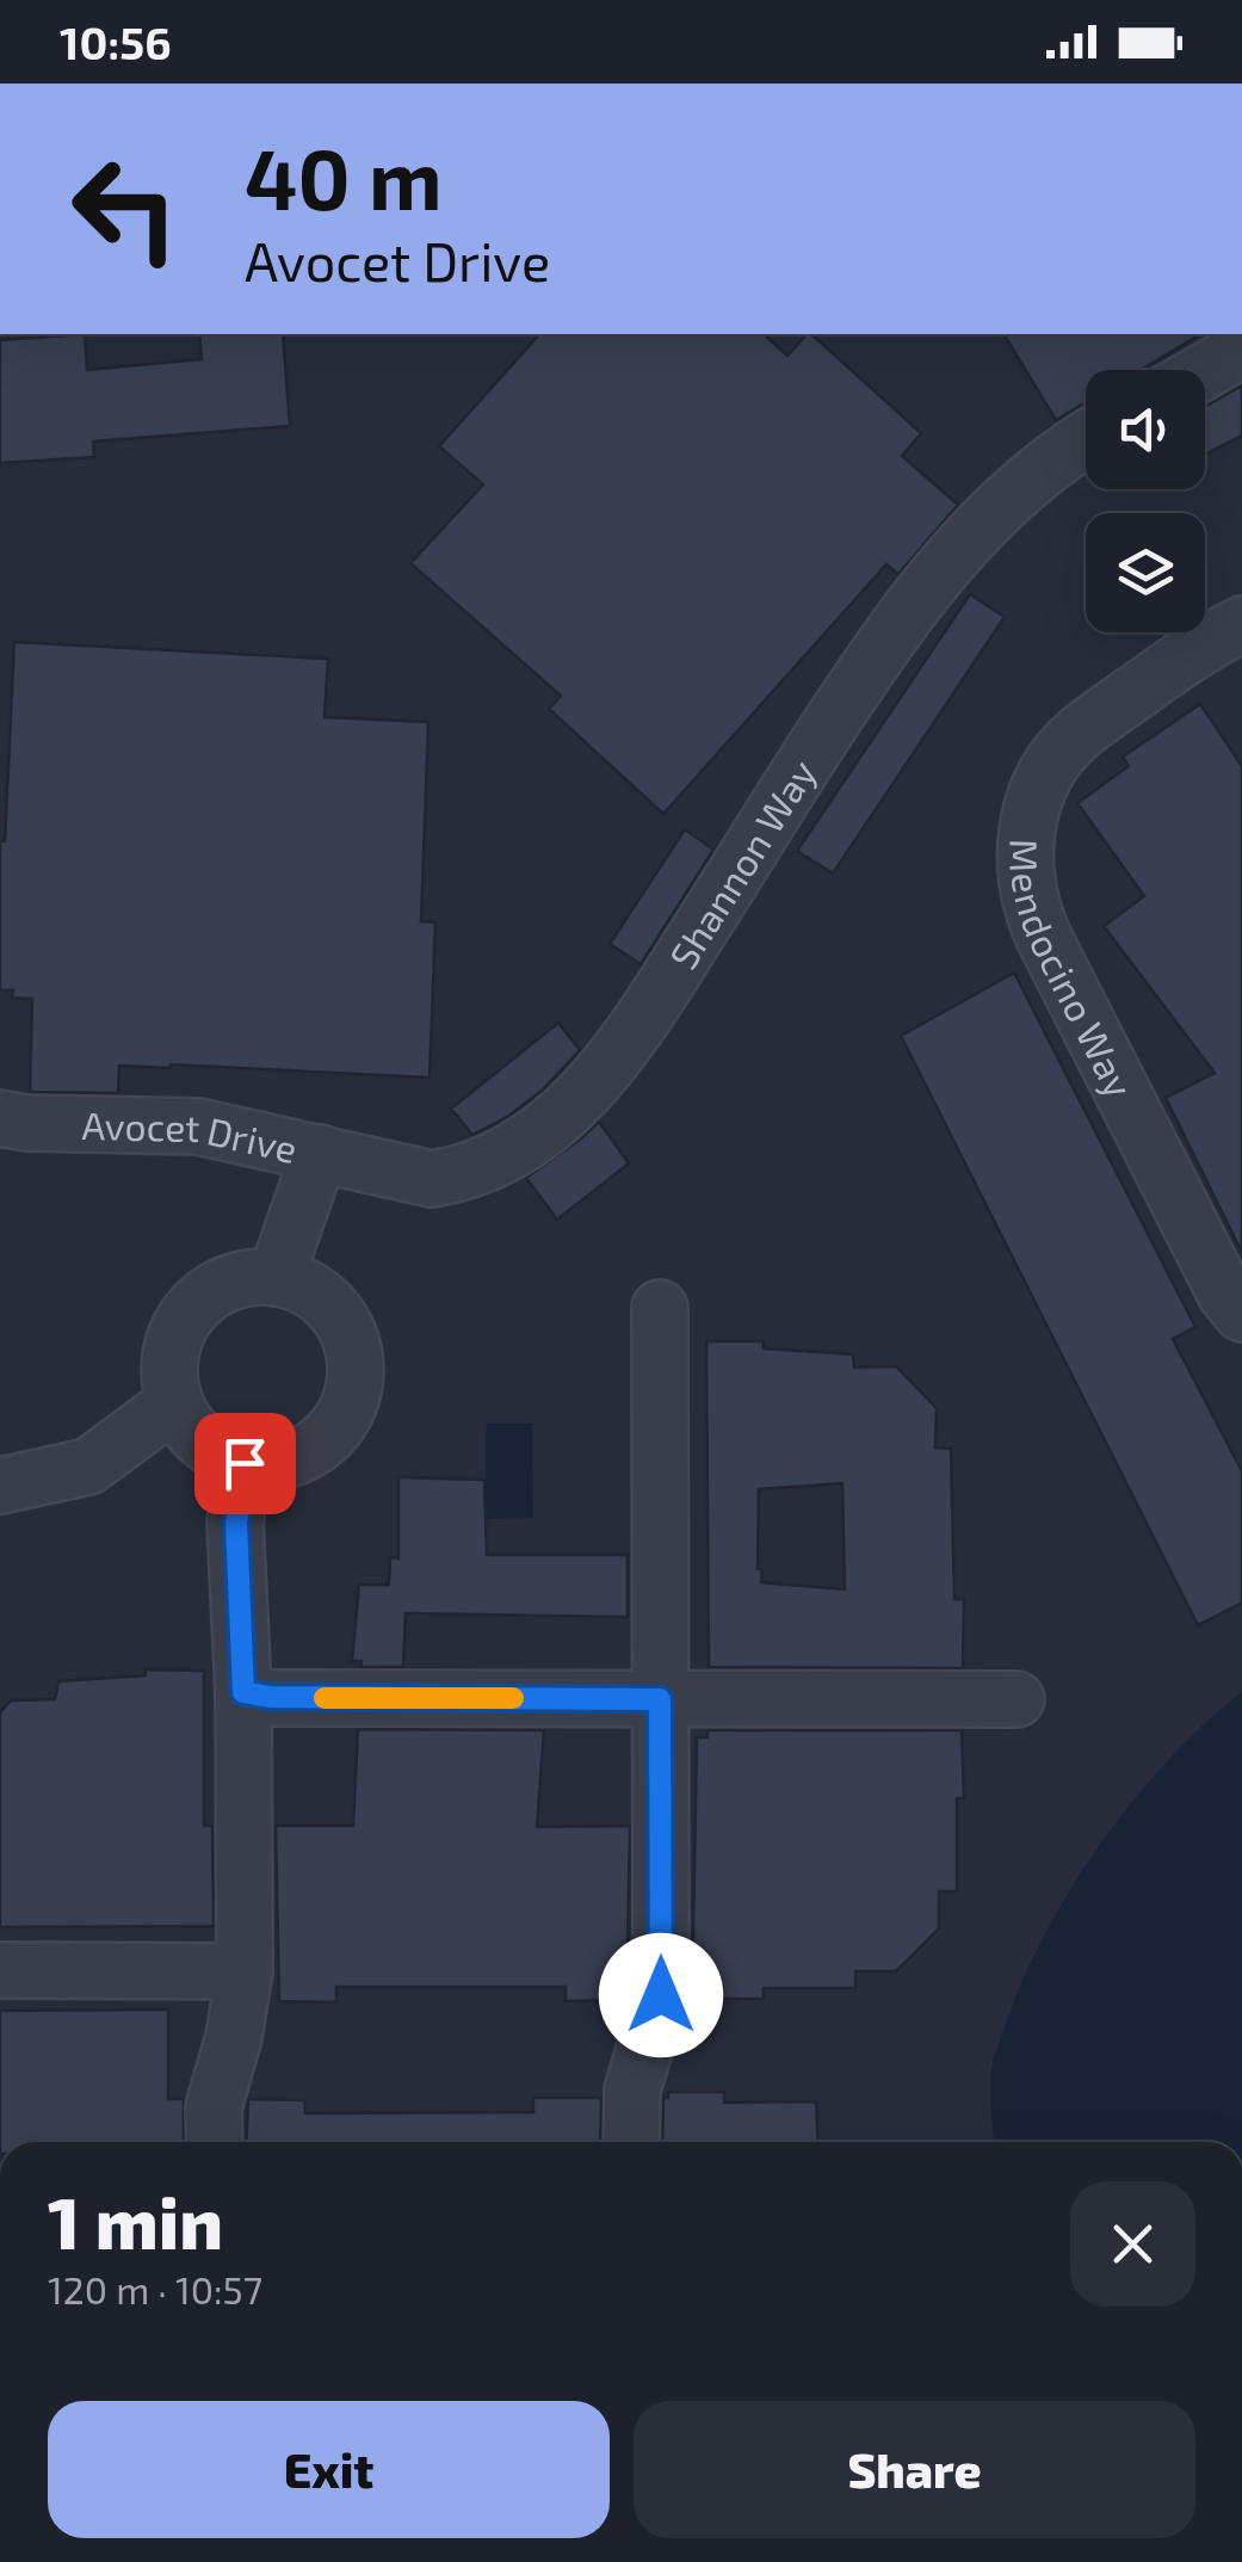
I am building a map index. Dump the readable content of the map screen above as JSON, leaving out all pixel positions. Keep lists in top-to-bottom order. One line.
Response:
{"streets":{"street":["Shannon Way","Mendocino Way","Avocet Drive"]},"crossings":[["Shannon Way","Avocet Drive"]],"page":{"status":"10:56","turn":["40 m","Avocet Drive"],"heading":["1 min","120 m · 10:57"],"buttons":["Exit","Share"]}}
